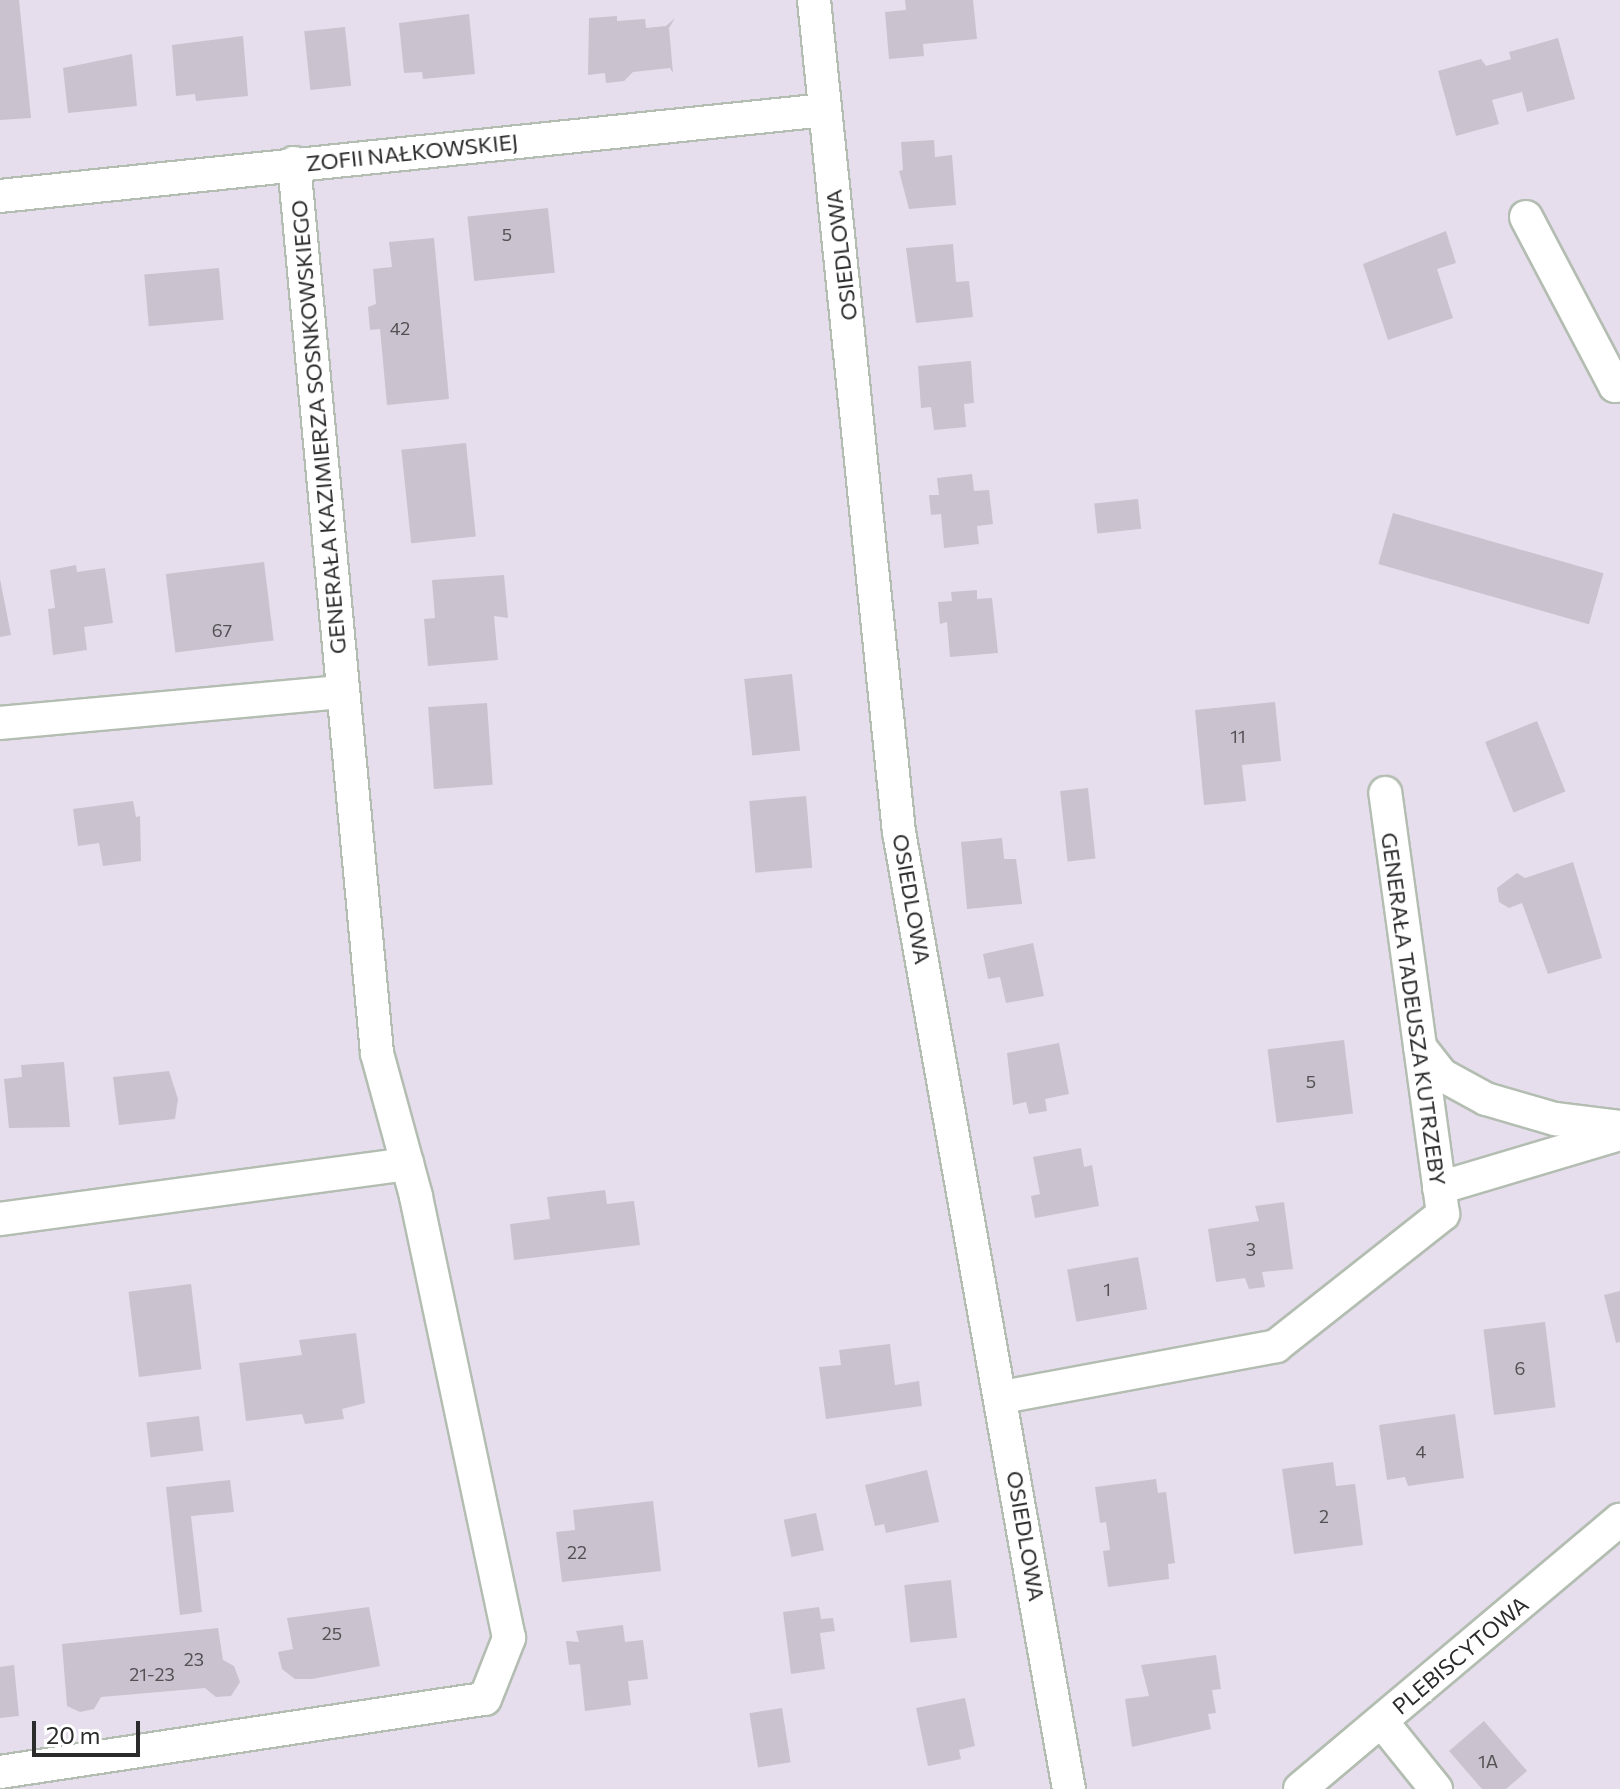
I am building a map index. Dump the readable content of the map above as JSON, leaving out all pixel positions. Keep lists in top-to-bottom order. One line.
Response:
{"streets":{"street":["ZOFII NAŁKOWSKIEJ","OSIEDLOWA","GENERAŁA KAZIMIERZA SOSNKOWSKIEGO","GENERAŁA TADEUSZA KUTRZEBY","PLEBISCYTOWA"]},"crossings":[["ZOFII NAŁKOWSKIEJ","OSIEDLOWA"],["ZOFII NAŁKOWSKIEJ","GENERAŁA KAZIMIERZA SOSNKOWSKIEGO"],["OSIEDLOWA","GENERAŁA TADEUSZA KUTRZEBY"]],"house_numbers":["5","42","67","11","5","3","1","6","4","2","22","25","23","21-23","1A"],"scale_bar":"20 m"}
